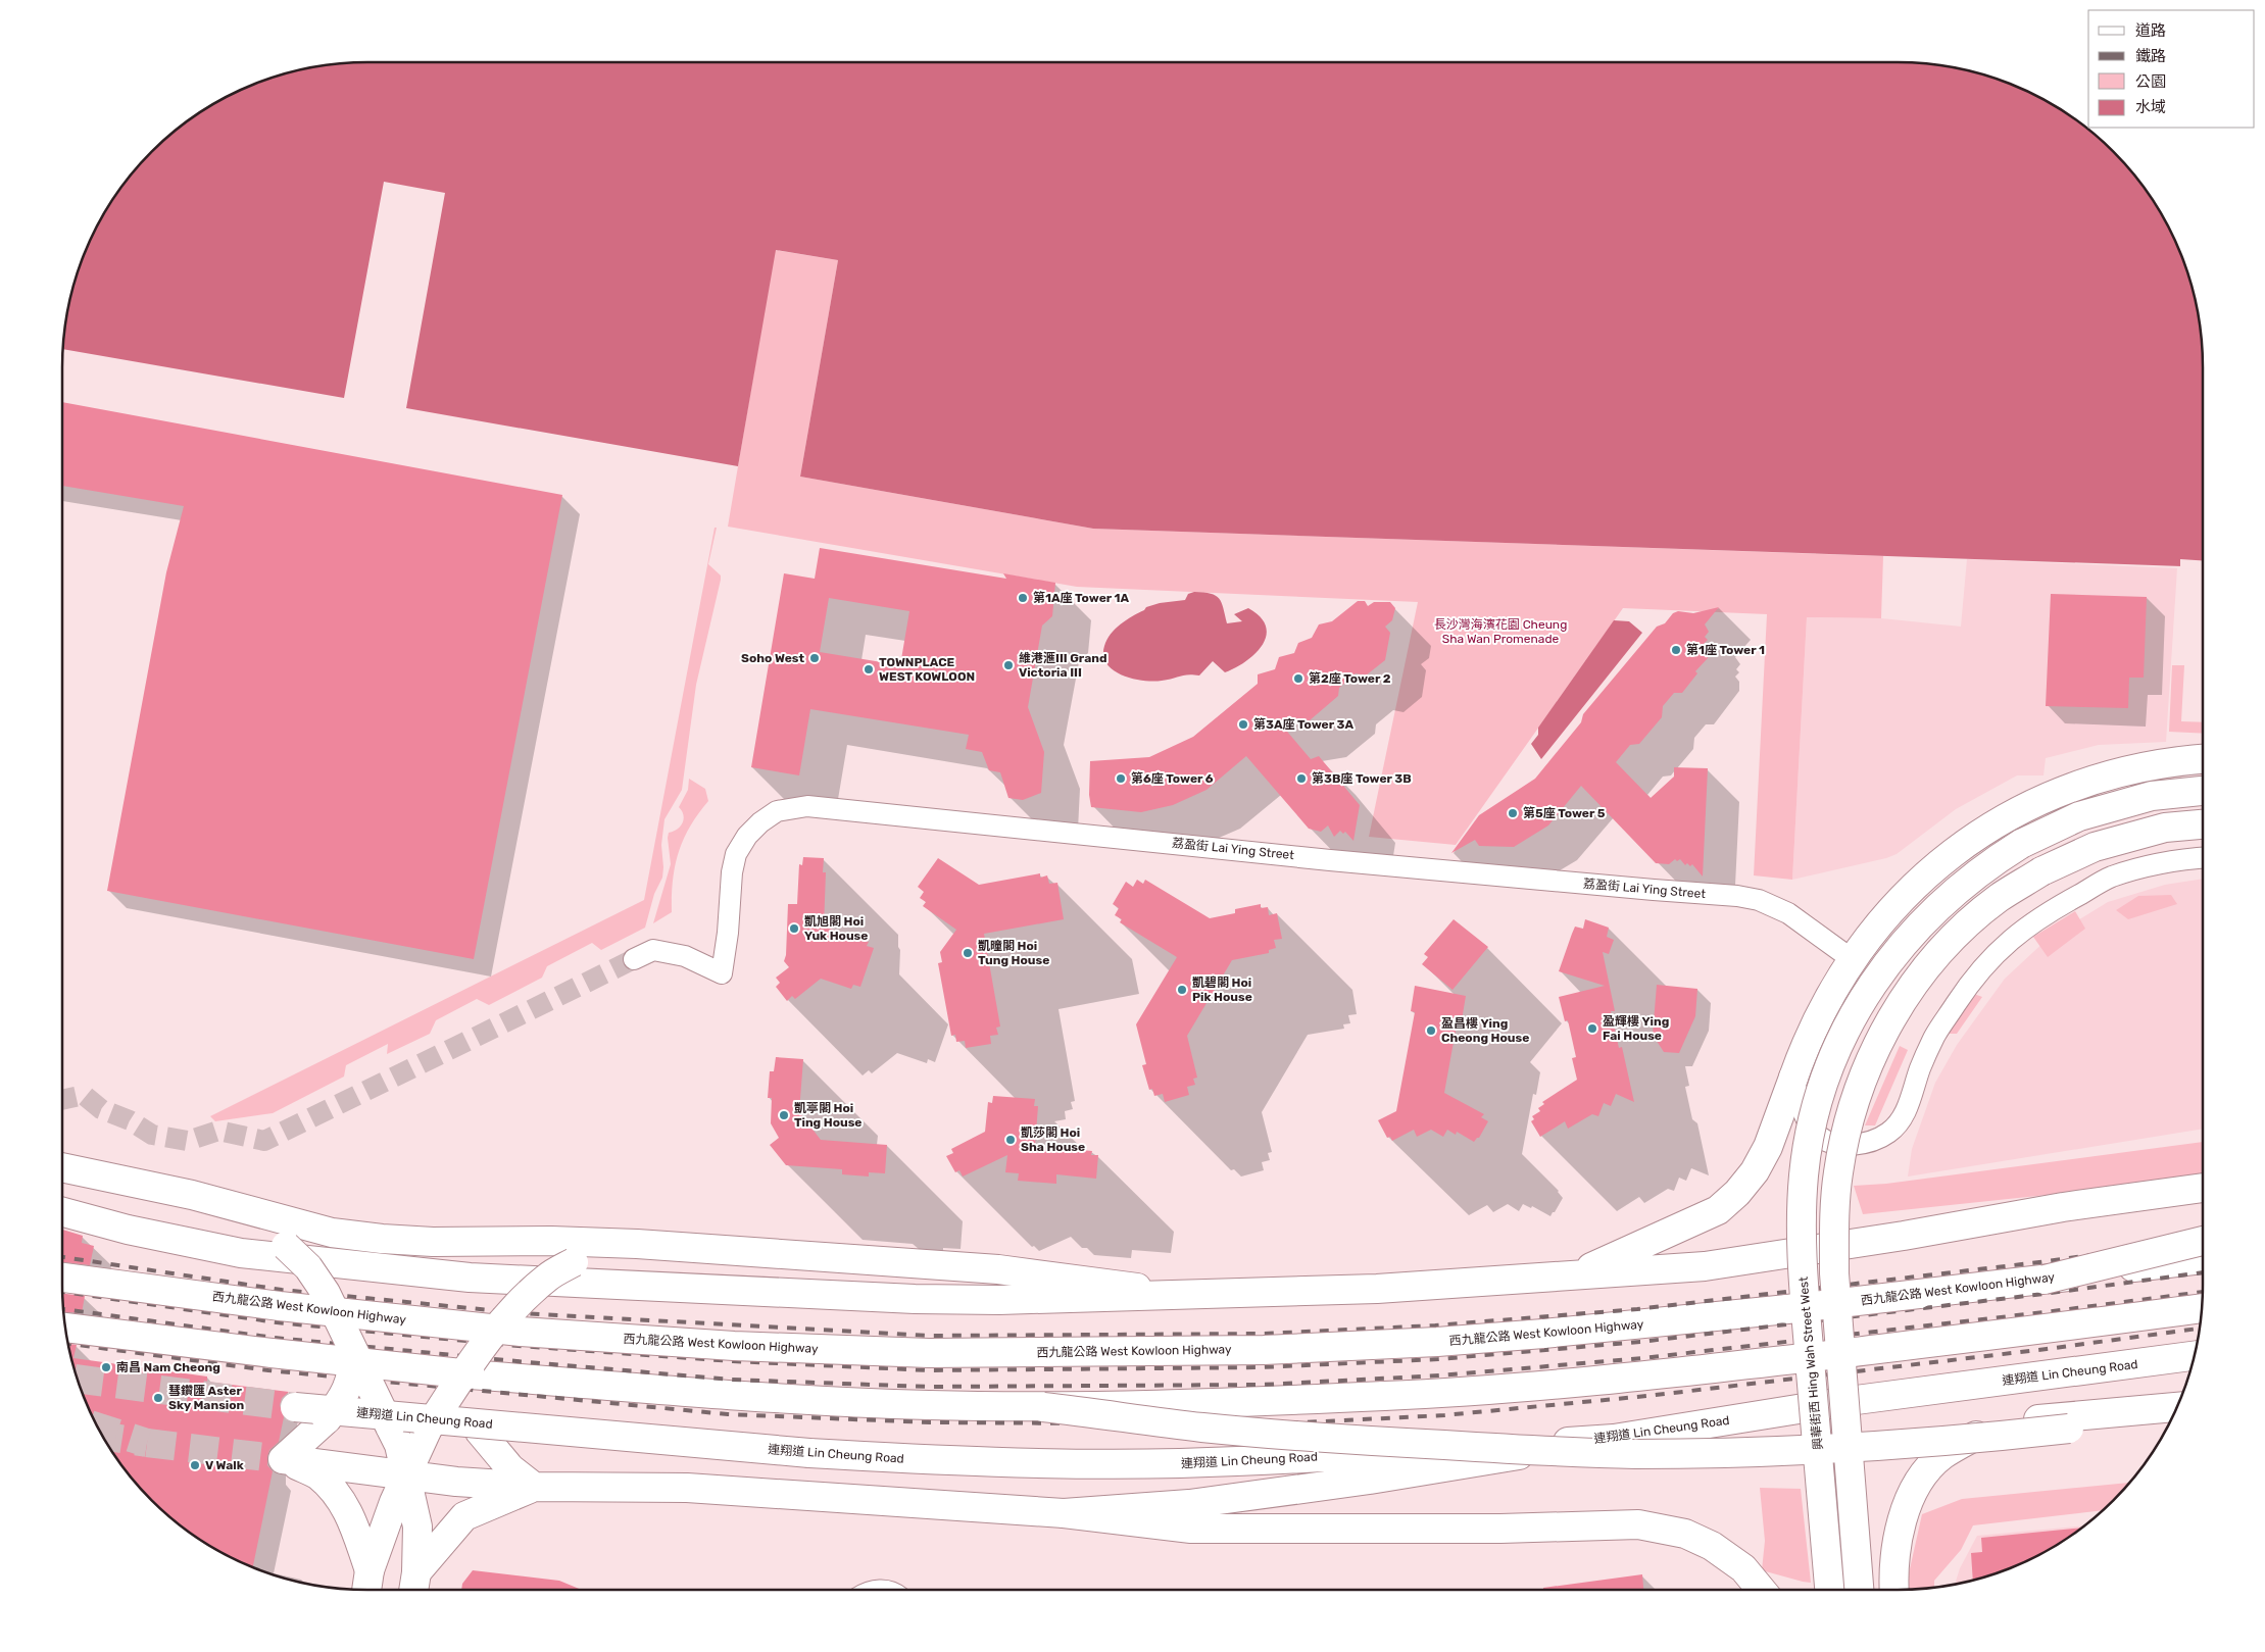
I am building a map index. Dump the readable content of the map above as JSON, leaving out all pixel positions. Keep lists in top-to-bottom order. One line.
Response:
{"streets":{"main road":["西九龍公路 West Kowloon Highway","興華街西 Hing Wah Street West","連翔道 Lin Cheung Road"],"street":["荔盈街 Lai Ying Street"]},"parks":["長沙灣海濱花園 Cheung Sha Wan Promenade"],"places":["第1A座 Tower 1A","第1座 Tower 1","Soho West","維港滙III Grand Victoria III","TOWNPLACE WEST KOWLOON","第2座 Tower 2","第3A座 Tower 3A","第6座 Tower 6","第3B座 Tower 3B","第5座 Tower 5","凱旭閣 Hoi Yuk House","凱曈閣 Hoi Tung House","凱碧閣 Hoi Pik House","盈輝樓 Ying Fai House","盈昌樓 Ying Cheong House","凱葶閣 Hoi Ting House","凱莎閣 Hoi Sha House","南昌 Nam Cheong","彗鑽匯 Aster Sky Mansion","V Walk"],"legend":["道路","鐵路","公園","水域"]}
